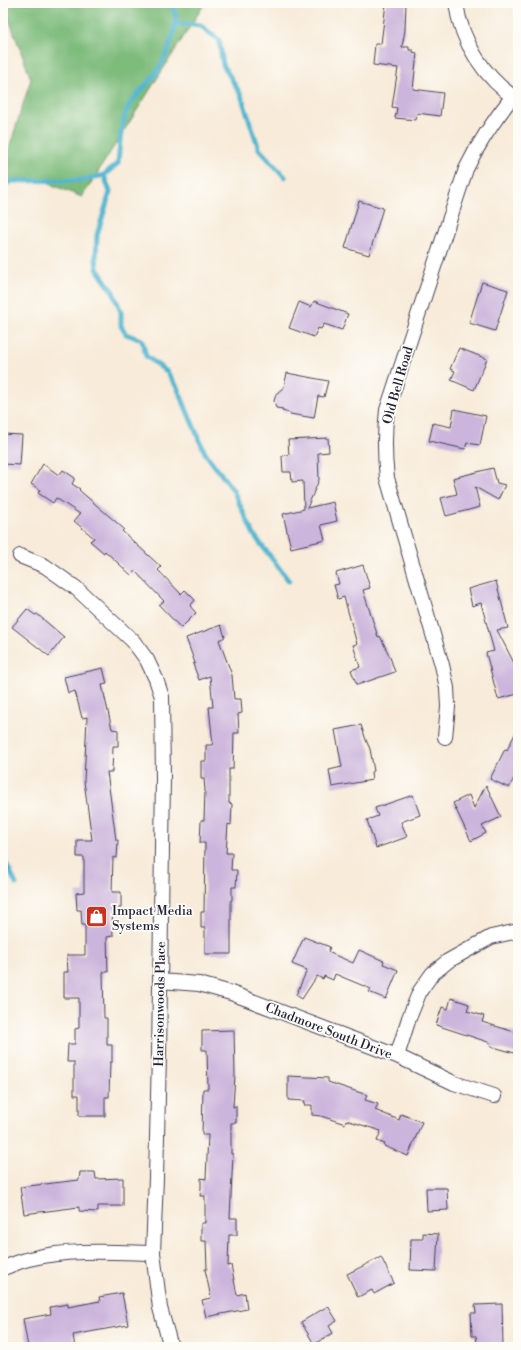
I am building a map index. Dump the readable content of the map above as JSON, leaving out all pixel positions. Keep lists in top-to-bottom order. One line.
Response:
{"streets":{"street":["Old Bell Road","Harrisonwoods Place","Chadmore South Drive"]},"crossings":[["Harrisonwoods Place","Chadmore South Drive"]],"places":{"shop":["Impact Media Systems"]}}
